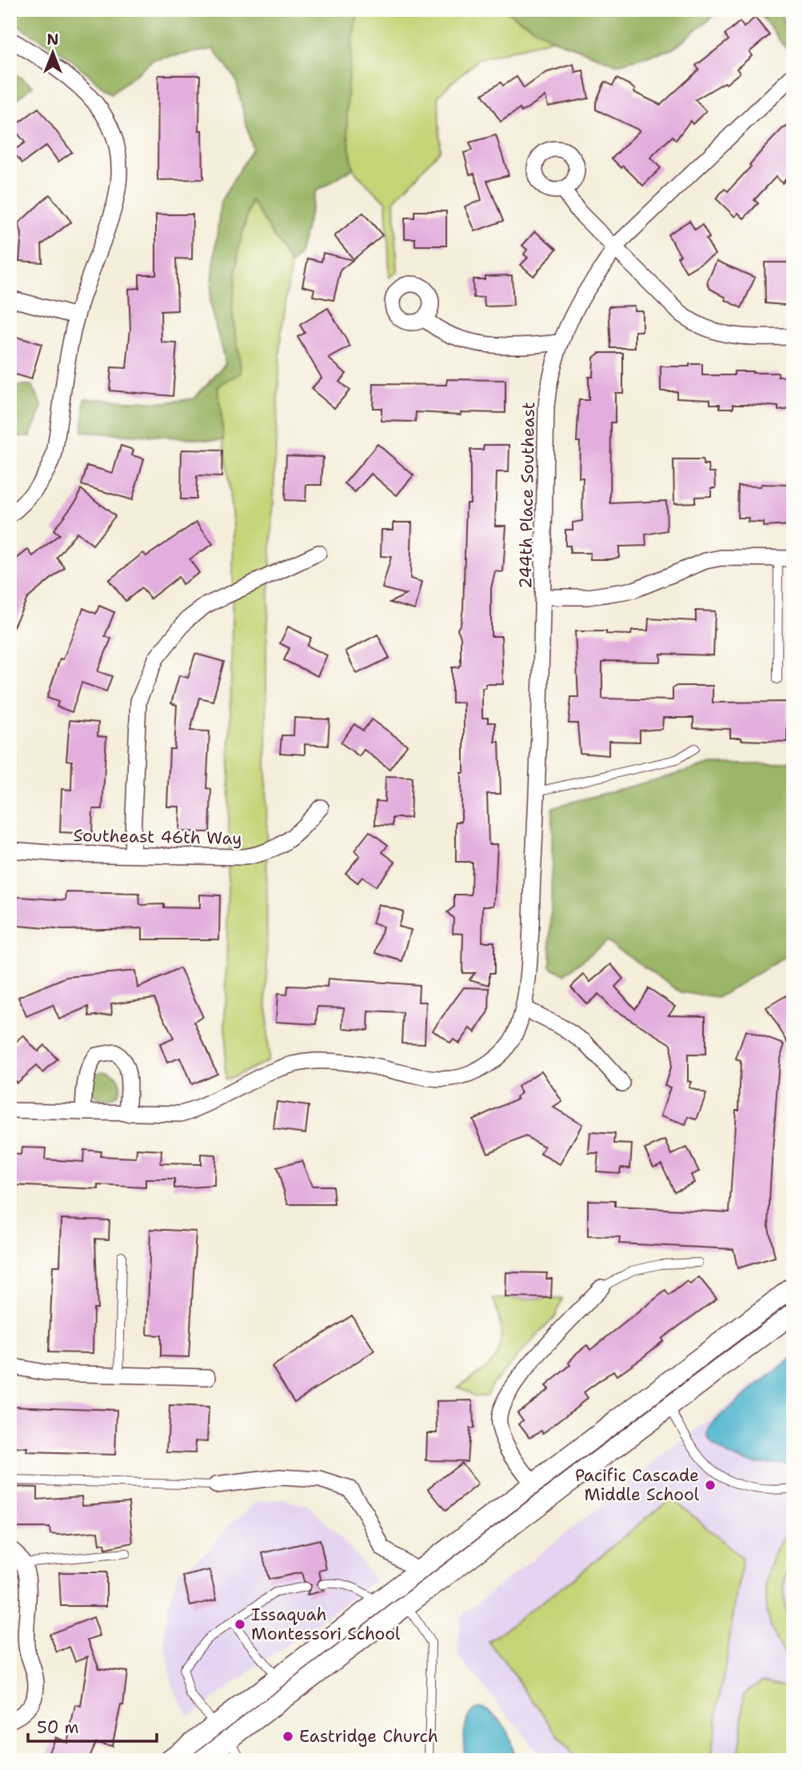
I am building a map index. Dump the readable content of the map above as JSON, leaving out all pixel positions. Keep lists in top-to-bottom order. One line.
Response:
{"streets":{"street":["244th Place Southeast","Southeast 46th Way"]},"places":["Pacific Cascade Middle School","Issaquah Montessori School","Eastridge Church"],"scale_bar":"50 m","north":"top"}
